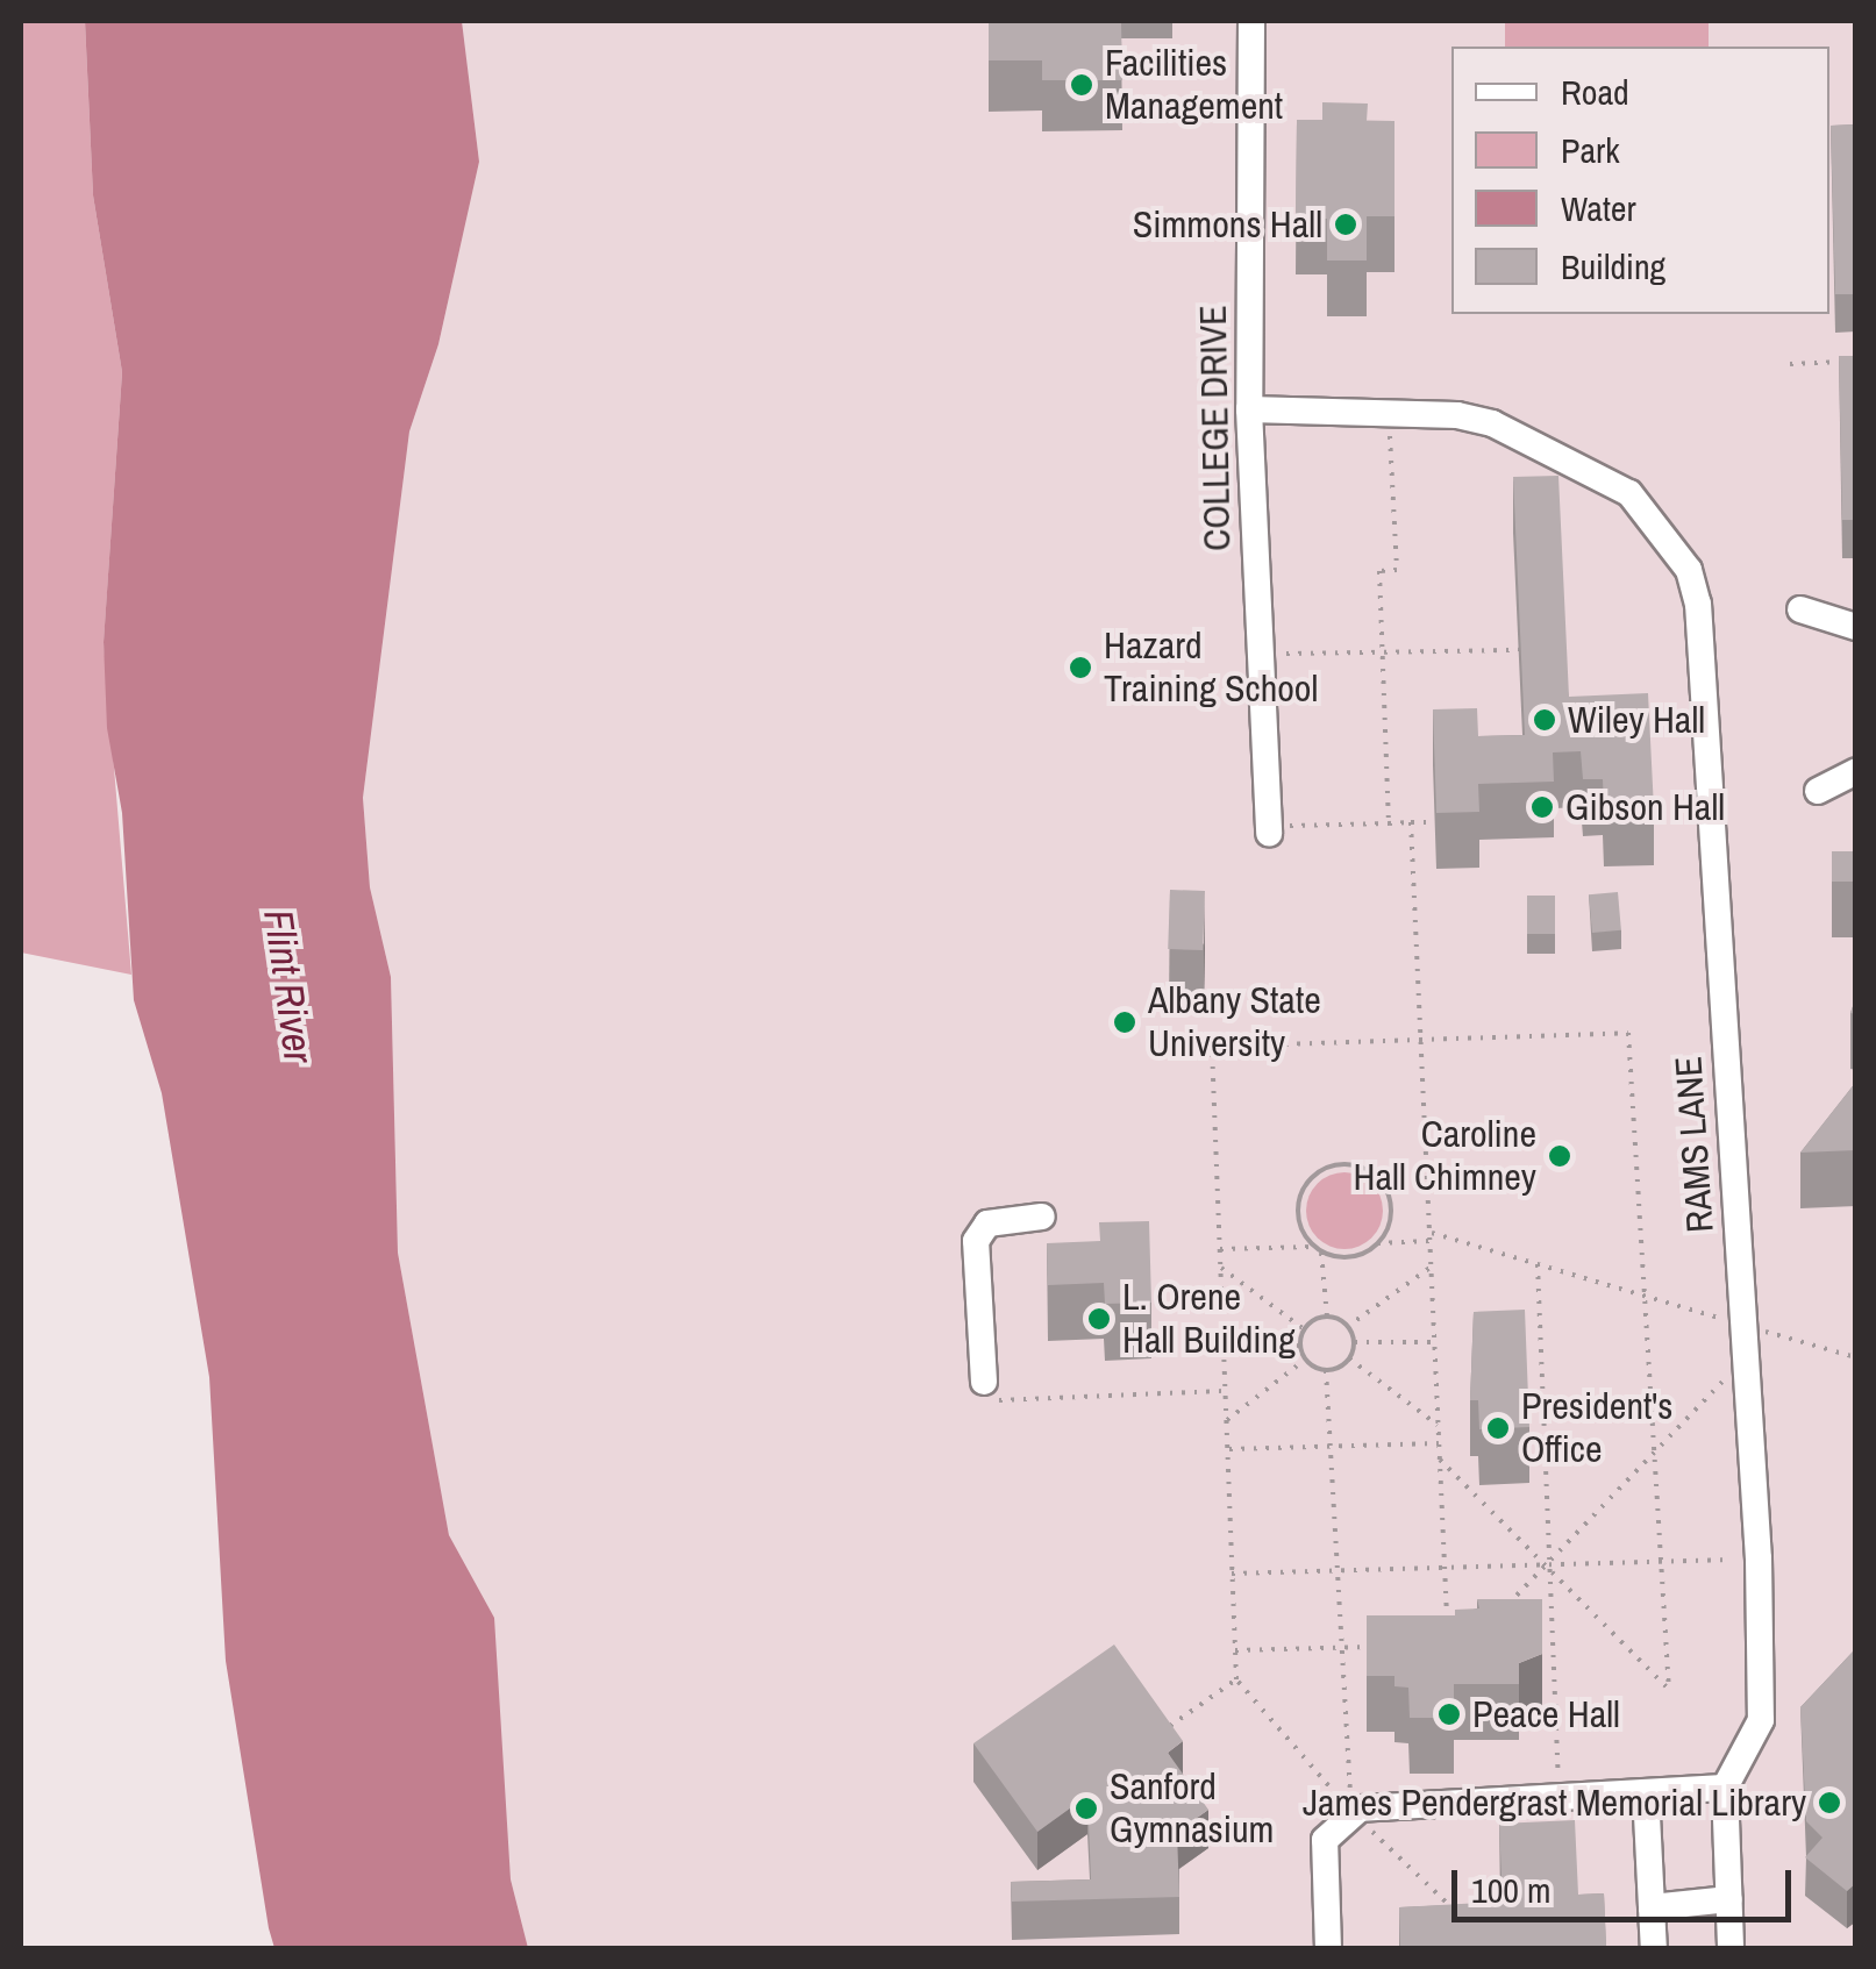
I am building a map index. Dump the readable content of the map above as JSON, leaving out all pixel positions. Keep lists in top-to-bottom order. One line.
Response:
{"streets":{"street":["COLLEGE DRIVE","RAMS LANE"]},"crossings":[["COLLEGE DRIVE","RAMS LANE"]],"water":["Flint River"],"places":["Facilities Management","Simmons Hall","Hazard Training School","Wiley Hall","Gibson Hall","Albany State University","Caroline Hall Chimney","L. Orene Hall Building","President's Office","Peace Hall","James Pendergrast Memorial Library","Sanford Gymnasium"],"legend":["Road","Park","Water","Building"],"scale_bar":"100 m"}
